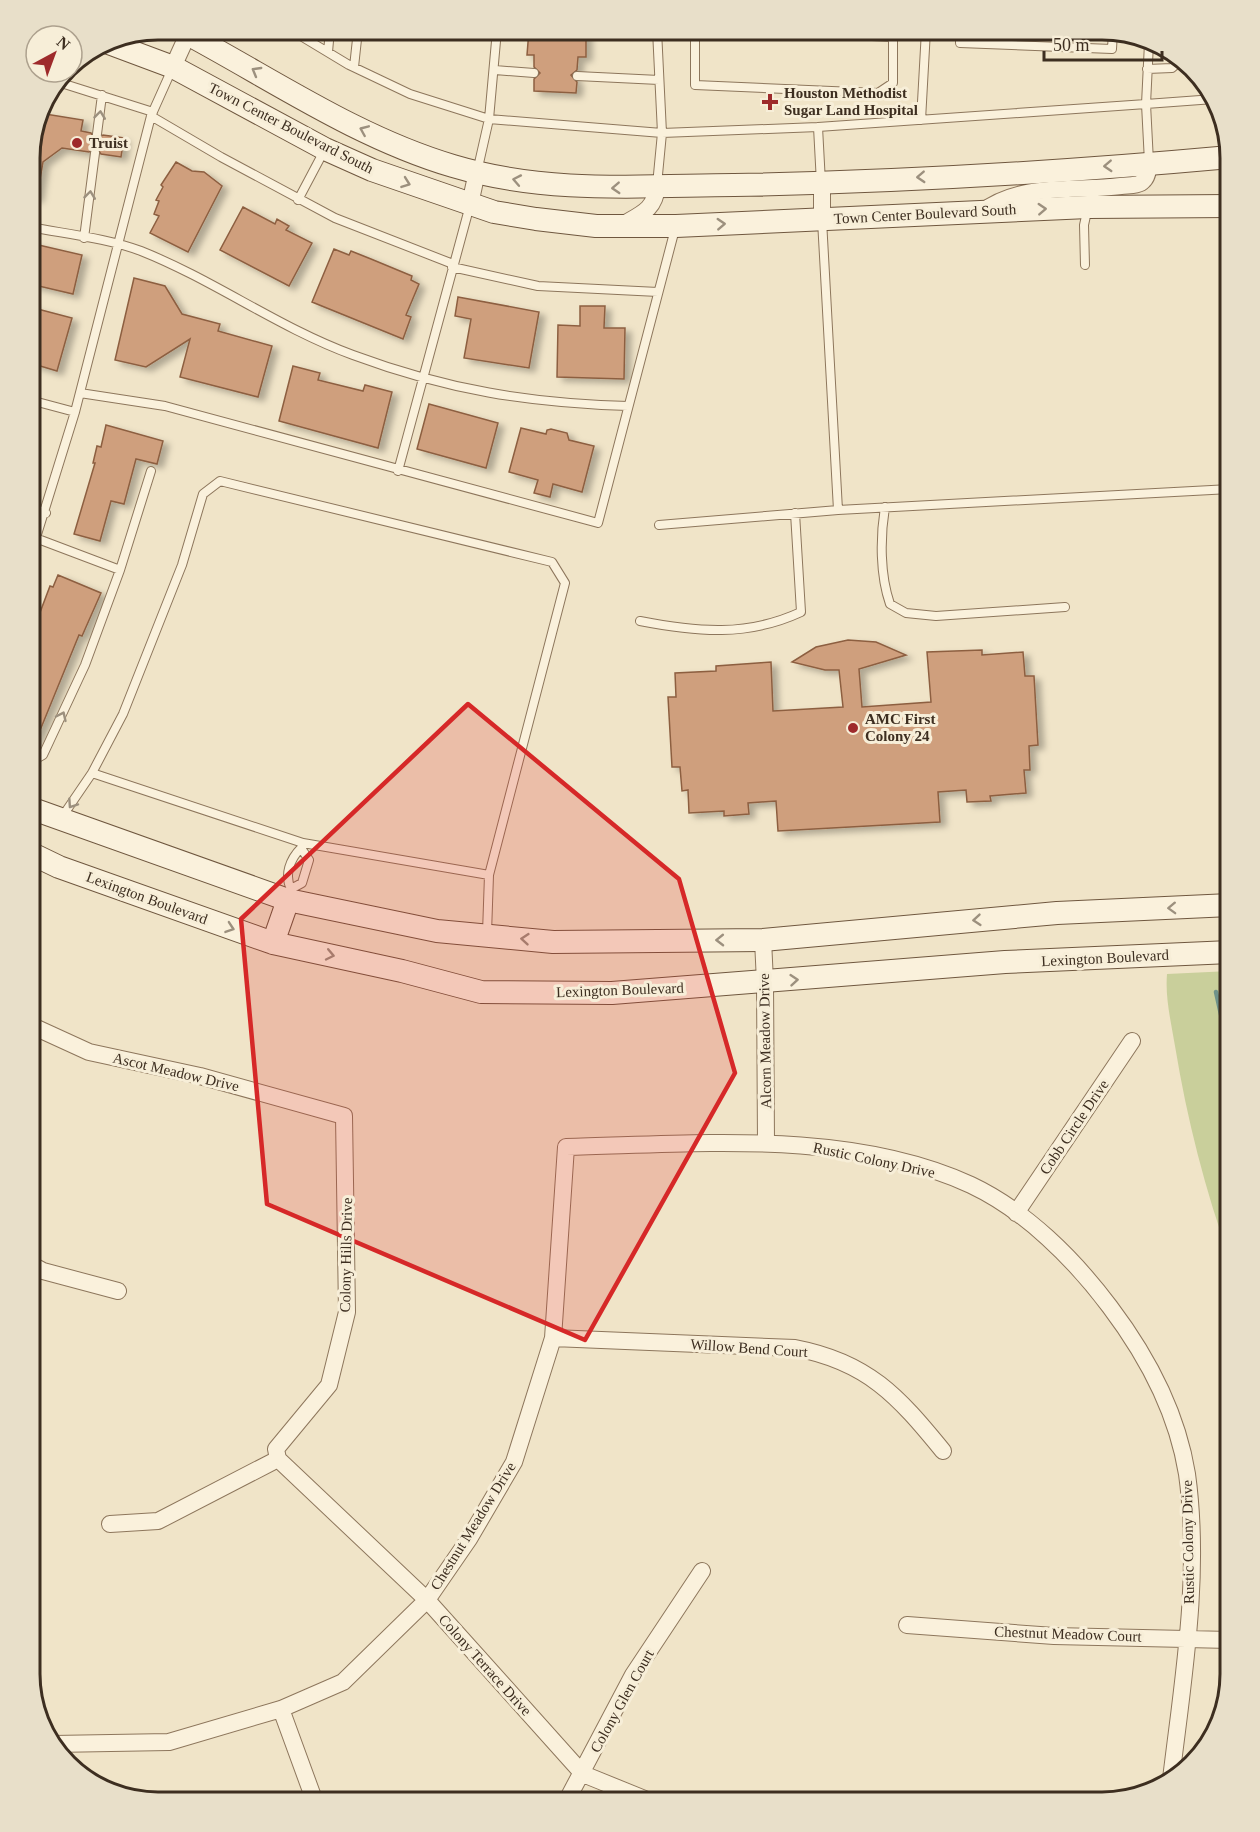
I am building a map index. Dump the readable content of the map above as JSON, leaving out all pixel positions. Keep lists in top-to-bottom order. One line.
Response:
{"streets":{"main road":["Town Center Boulevard South","Lexington Boulevard"],"street":["Alcorn Meadow Drive","Ascot Meadow Drive","Cobb Circle Drive","Rustic Colony Drive","Colony Hills Drive","Willow Bend Court","Chestnut Meadow Drive","Chestnut Meadow Court","Colony Terrace Drive","Colony Glen Court"]},"crossings":[["Lexington Boulevard","Alcorn Meadow Drive"],["Alcorn Meadow Drive","Rustic Colony Drive"],["Ascot Meadow Drive","Colony Hills Drive"],["Cobb Circle Drive","Rustic Colony Drive"],["Rustic Colony Drive","Chestnut Meadow Drive"],["Rustic Colony Drive","Chestnut Meadow Court"],["Colony Hills Drive","Colony Terrace Drive"],["Willow Bend Court","Chestnut Meadow Drive"],["Chestnut Meadow Drive","Colony Terrace Drive"],["Colony Terrace Drive","Colony Glen Court"]],"places":{"health":["Houston Methodist Sugar Land Hospital"],"other":["Truist","AMC First Colony 24"]},"scale_bar":"50 m","north":"top right"}
